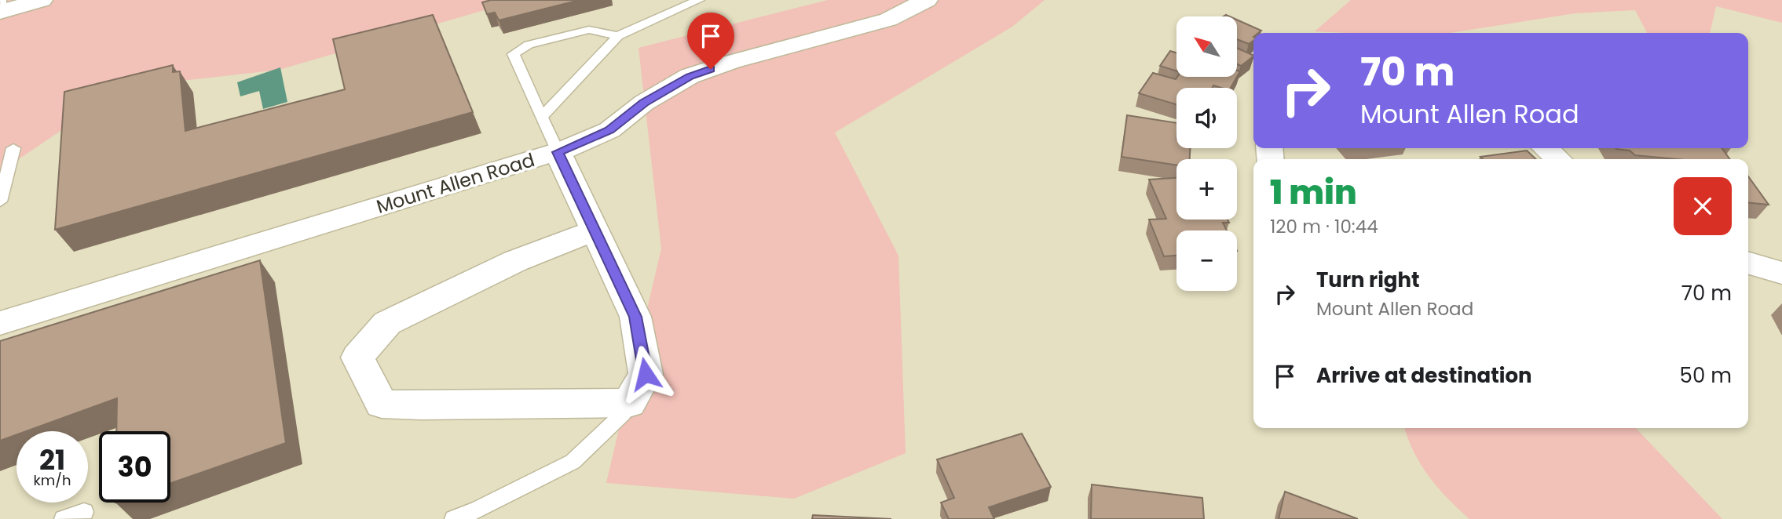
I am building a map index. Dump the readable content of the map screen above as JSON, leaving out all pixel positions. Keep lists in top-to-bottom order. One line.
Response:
{"streets":{"street":["Mount Allen Road"]},"north":"top left","page":{"map_buttons":["+","−"],"turn":["70 m","Mount Allen Road"],"heading":["1 min","120 m · 10:44"],"list":[{"name":"Turn right","note":"Mount Allen Road","value":"70 m"},{"name":"Arrive at destination","value":"50 m"}],"speed":"21 km/h","limit":"30"}}
